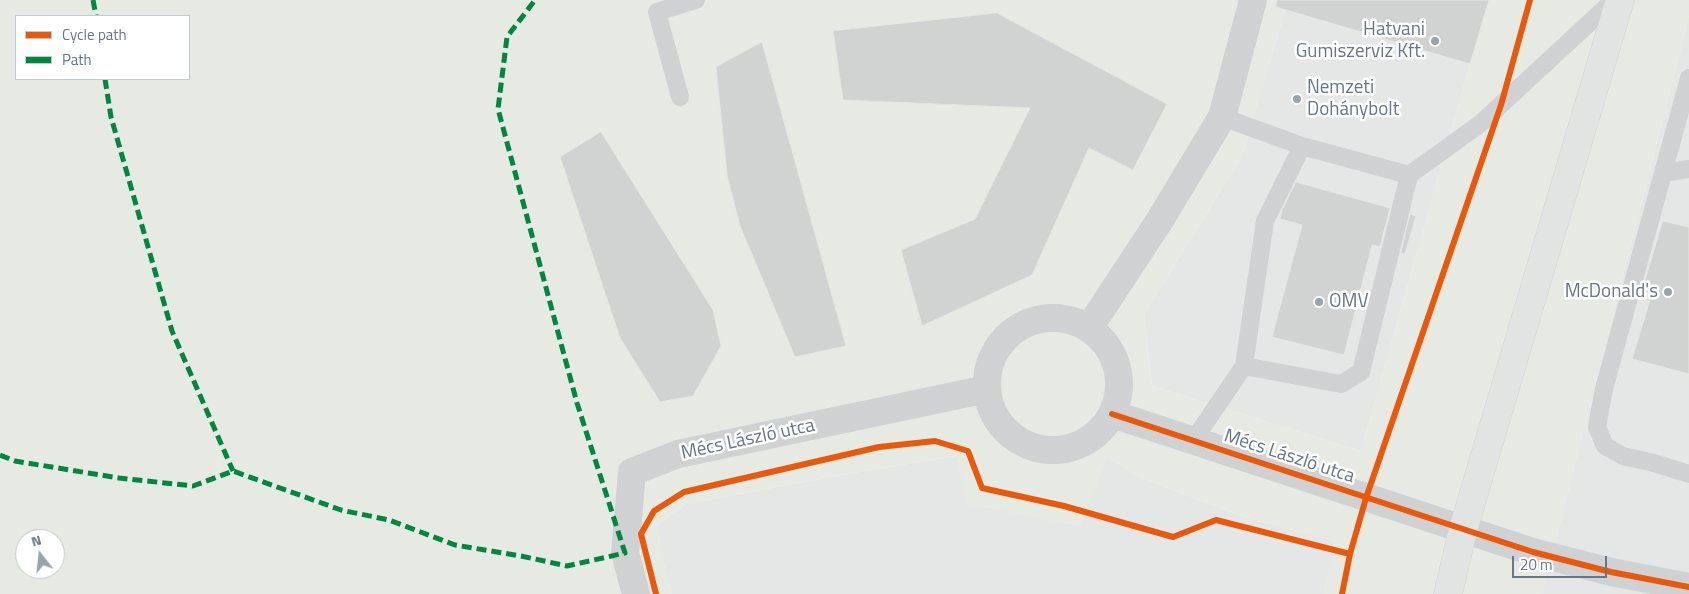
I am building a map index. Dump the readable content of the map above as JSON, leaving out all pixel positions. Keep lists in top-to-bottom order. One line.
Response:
{"streets":{"street":["Mécs László utca"]},"places":["Hatvani Gumiszerviz Kft.","Nemzeti Dohánybolt","McDonald's","OMV"],"legend":["Cycle path","Path"],"scale_bar":"20 m","north":"top"}
